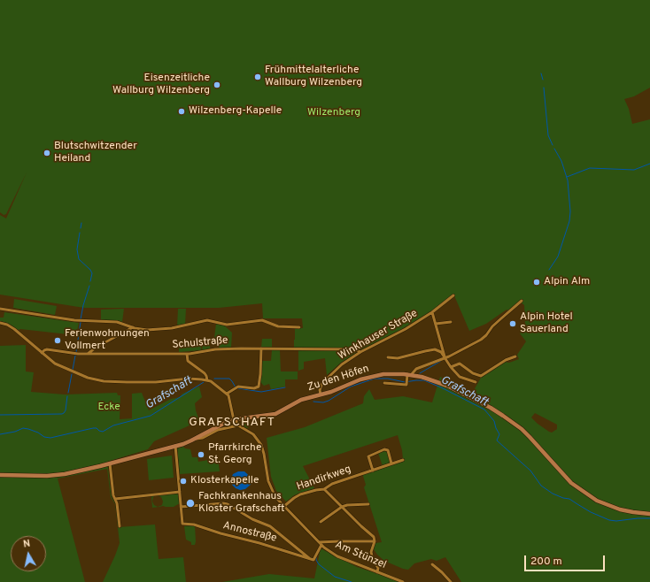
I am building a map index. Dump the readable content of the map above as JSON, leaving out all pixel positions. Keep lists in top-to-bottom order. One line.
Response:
{"streets":{"street":["Winkhauser Straße","Schulstraße","Zu den Höfen","Handirkweg","Annostraße","Am Stünzel"]},"crossings":[["Winkhauser Straße","Schulstraße"],["Winkhauser Straße","Zu den Höfen"],["Zu den Höfen","Annostraße"],["Handirkweg","Am Stünzel"]],"districts":["GRAFSCHAFT"],"water":["Grafschaft"],"parks":["Wilzenberg","Ecke"],"places":["Frühmittelalterliche Wallburg Wilzenberg","Eisenzeitliche Wallburg Wilzenberg","Wilzenberg-Kapelle","Blutschwitzender Heiland","Alpin Alm","Alpin Hotel Sauerland","Ferienwohnungen Vollmert","Pfarrkirche St. Georg","Klosterkapelle","Fachkrankenhaus Kloster Grafschaft"],"scale_bar":"200 m","north":"top"}
